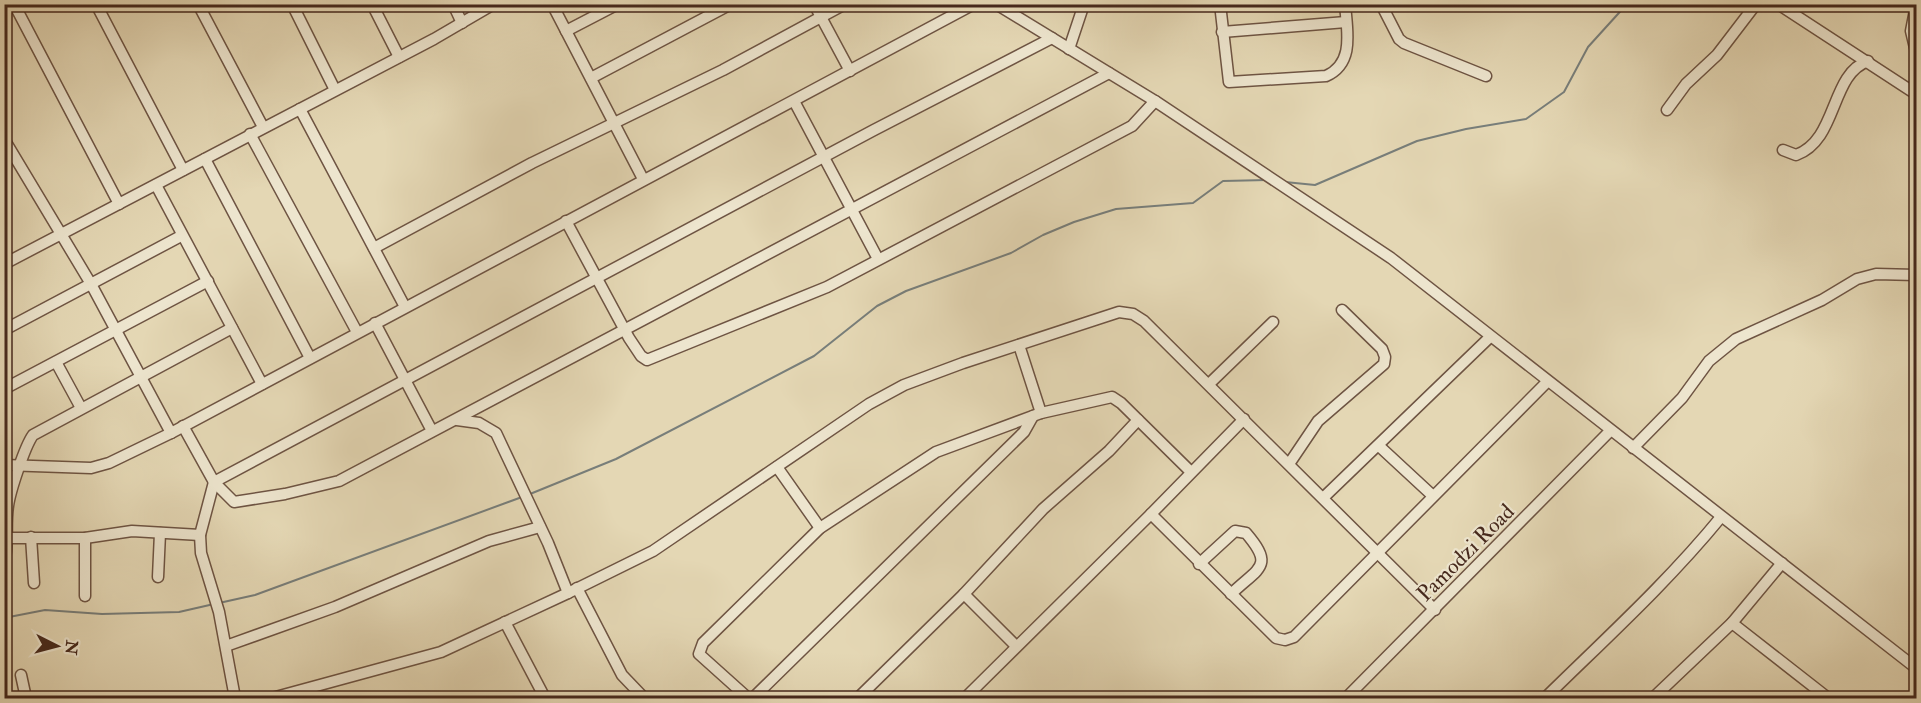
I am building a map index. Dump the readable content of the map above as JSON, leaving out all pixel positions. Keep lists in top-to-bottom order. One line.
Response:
{"streets":{"street":["Pamodzi Road"]},"north":"right"}
